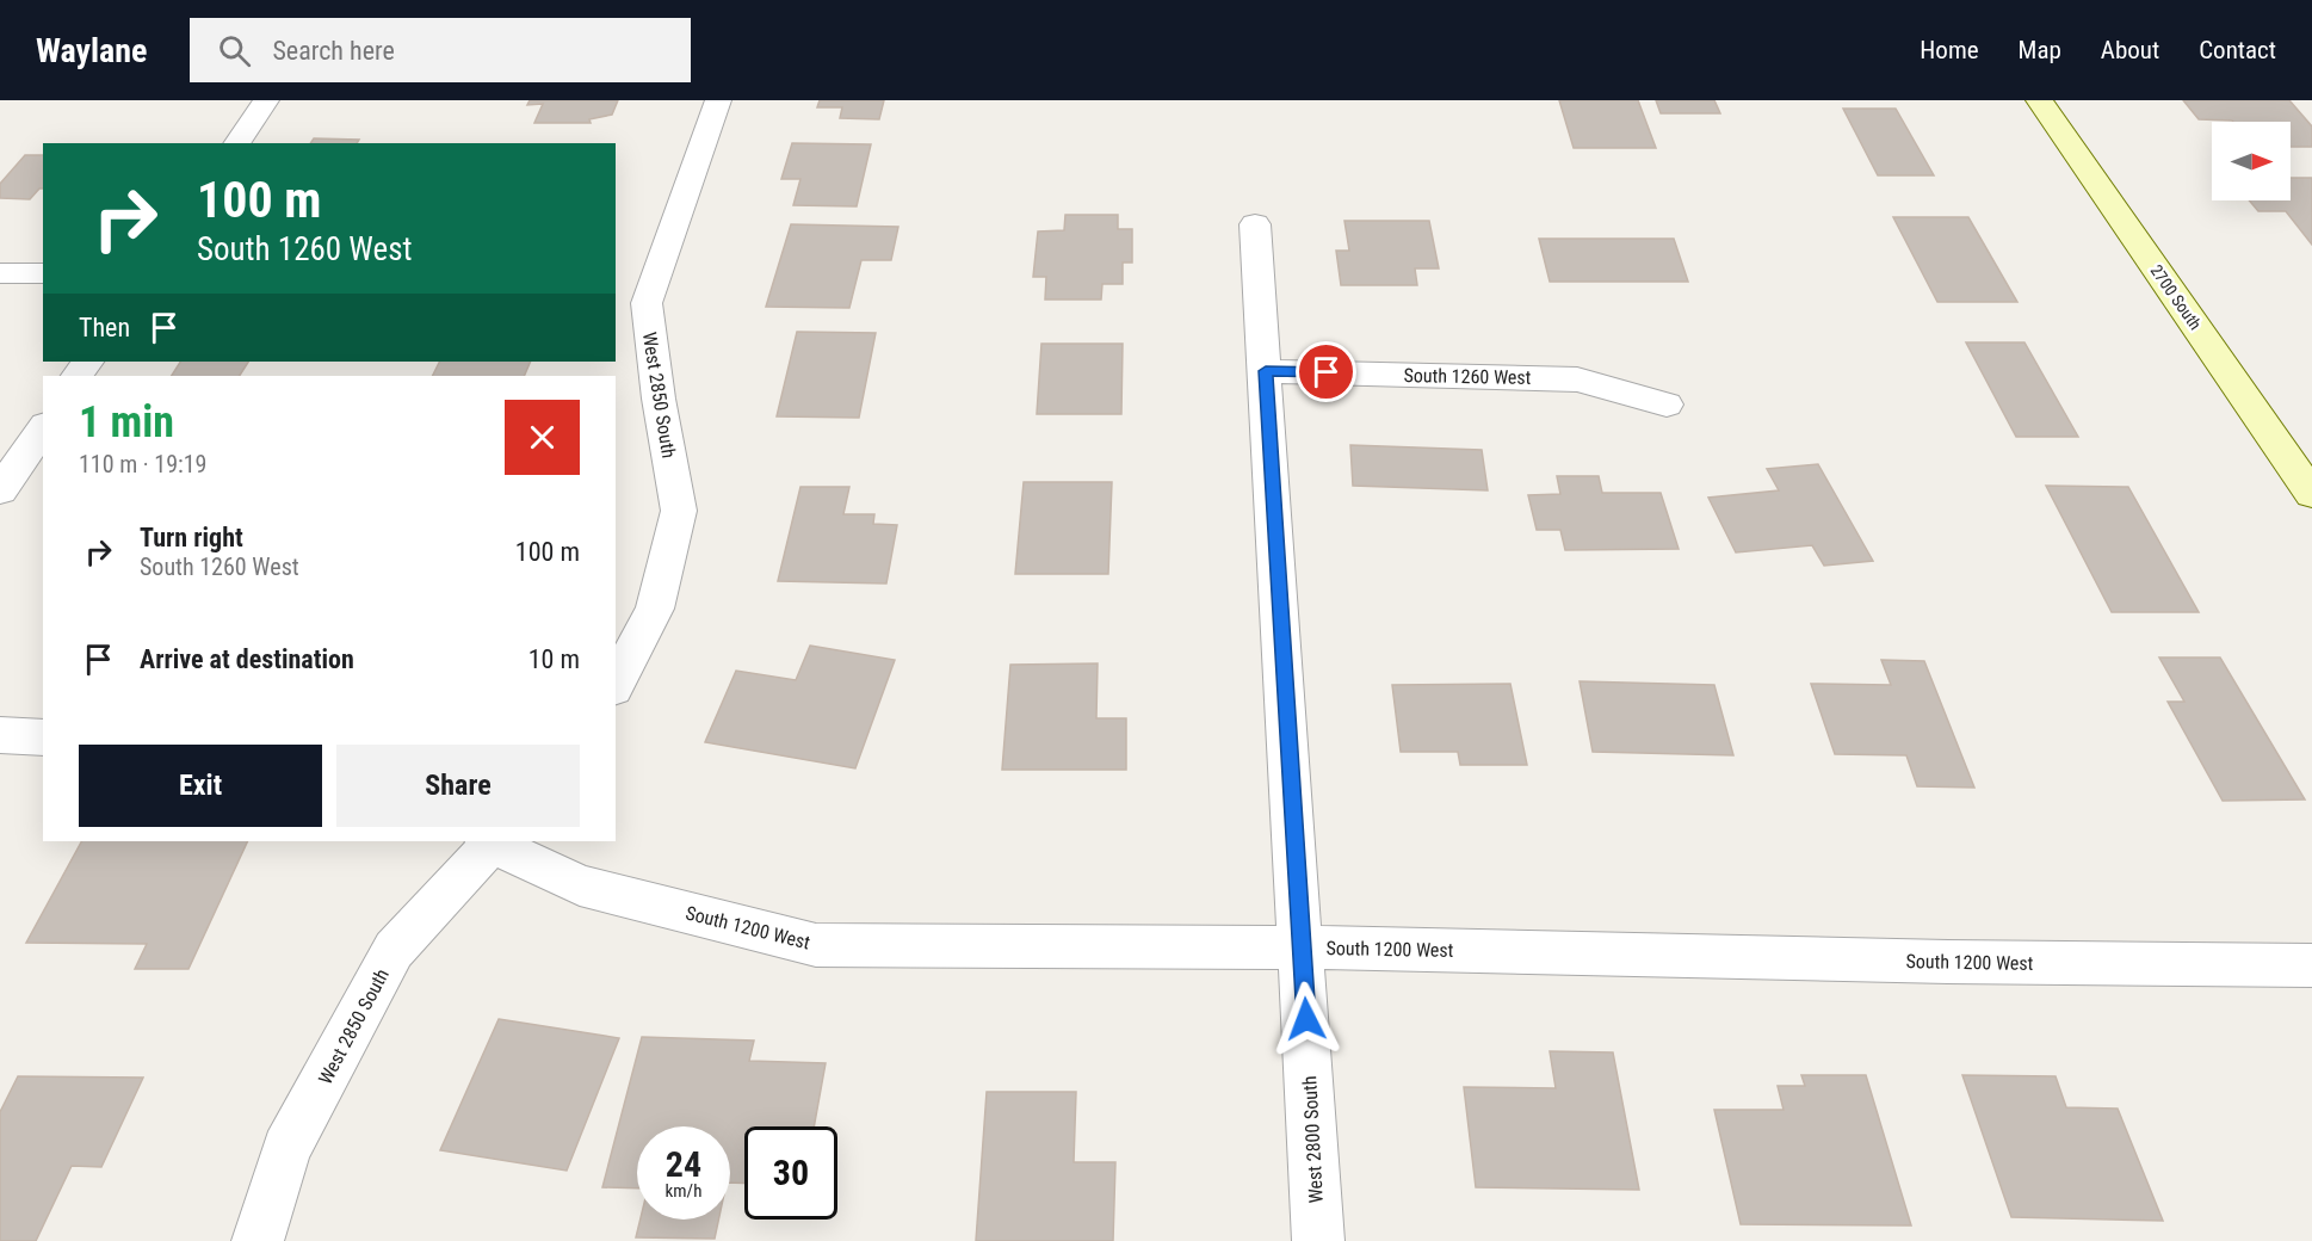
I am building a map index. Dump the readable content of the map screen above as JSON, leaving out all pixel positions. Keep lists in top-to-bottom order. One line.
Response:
{"streets":{"main road":["2700 South"],"street":["South 1260 West","West 2850 South","South 1200 West","West 2800 South"]},"crossings":[["South 1260 West","West 2800 South"],["West 2850 South","South 1200 West"],["South 1200 West","West 2800 South"]],"north":"right","page":{"header":"Waylane","search":"Search here","nav":["Home","Map","About","Contact"],"turn":["100 m","South 1260 West"],"then":"Then","heading":["1 min","110 m · 19:19"],"list":[{"name":"Turn right","note":"South 1260 West","value":"100 m"},{"name":"Arrive at destination","value":"10 m"}],"buttons":["Exit","Share"],"speed":"24 km/h","limit":"30"}}
